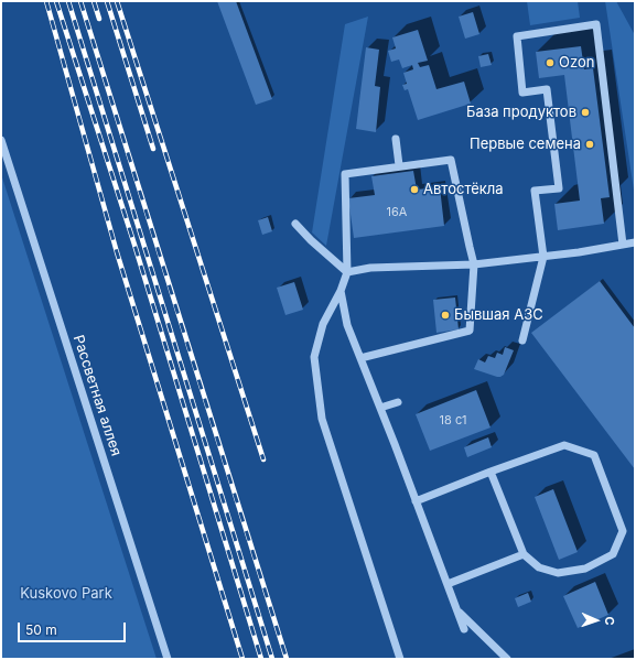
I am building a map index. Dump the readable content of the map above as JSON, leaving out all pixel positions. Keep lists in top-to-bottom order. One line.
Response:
{"streets":{"street":["Рассветная аллея"]},"parks":["Kuskovo Park"],"places":["Ozon","База продуктов","Первые семена","Автостёкла","Бывшая АЗС"],"house_numbers":["16А","18 c1"],"scale_bar":"50 m","north":"right"}
